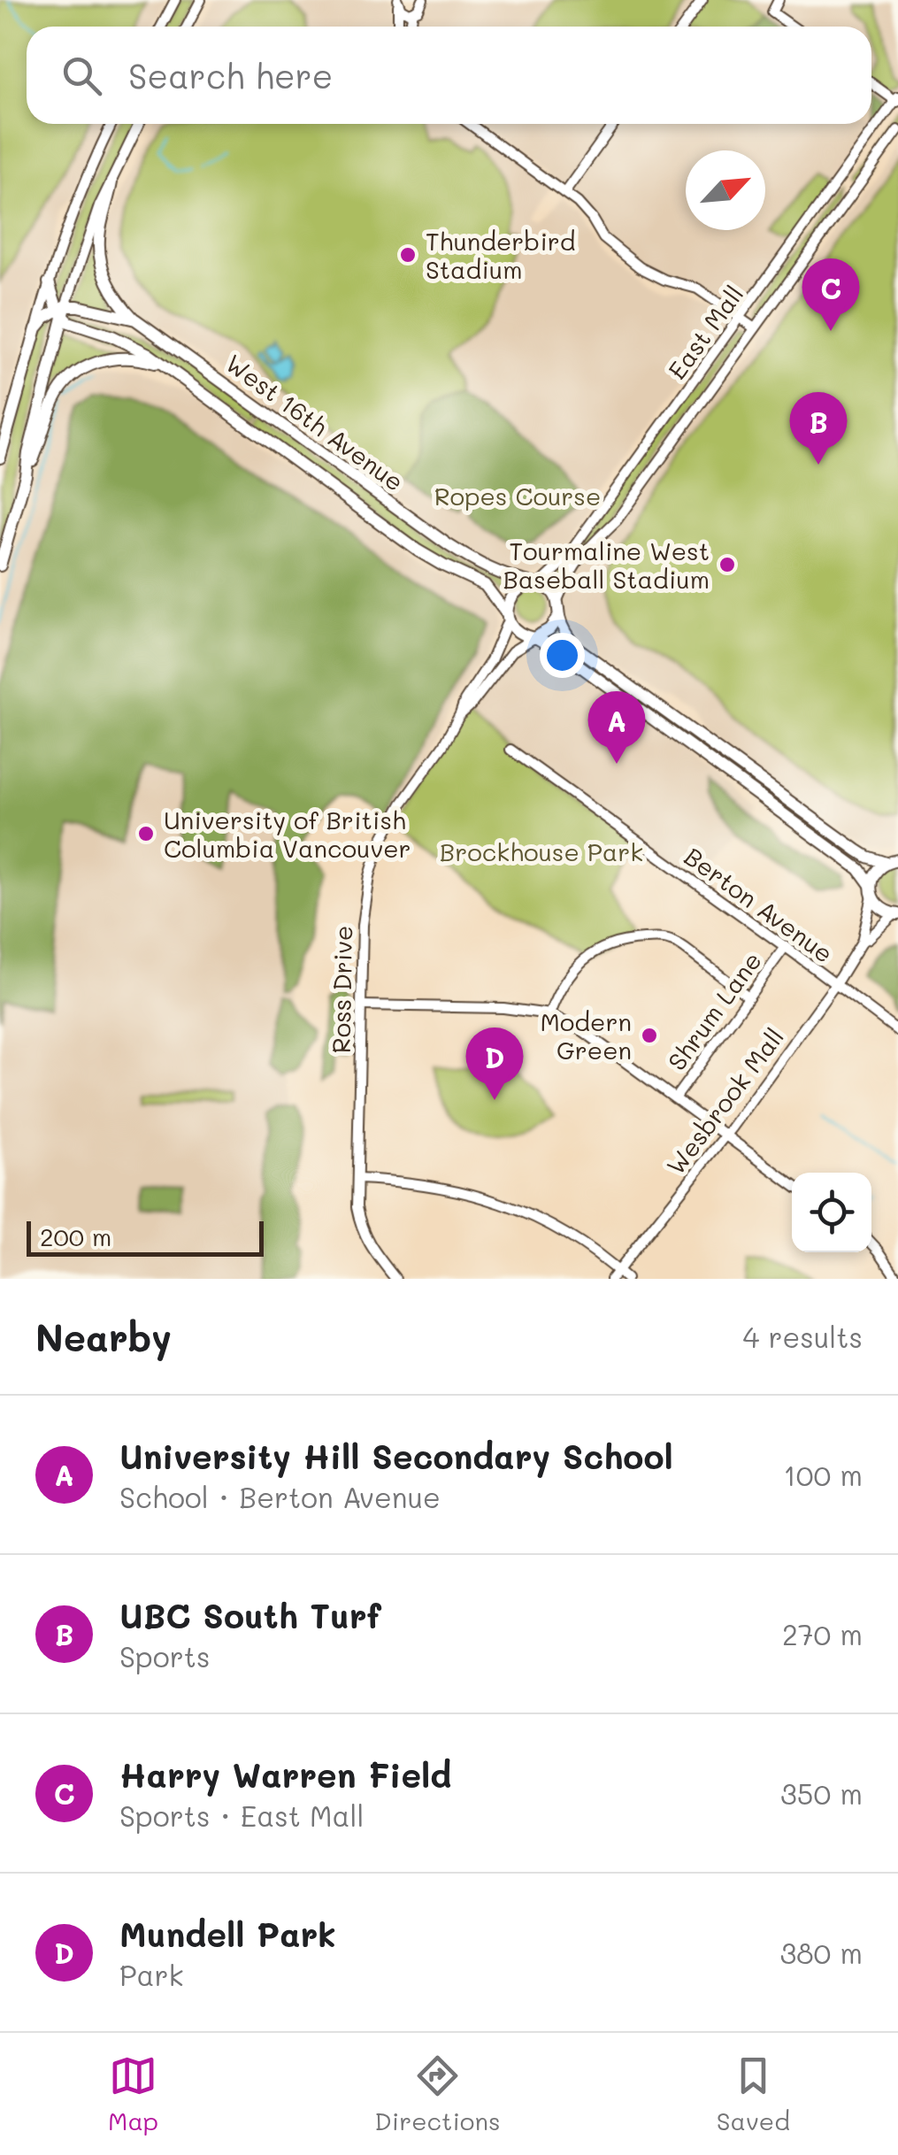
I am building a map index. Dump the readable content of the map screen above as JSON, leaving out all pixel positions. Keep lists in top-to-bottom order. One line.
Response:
{"streets":{"main road":["West 16th Avenue"],"street":["East Mall","Berton Avenue","Ross Drive","Shrum Lane","Wesbrook Mall"]},"crossings":[["East Mall","West 16th Avenue"],["East Mall","Ross Drive"],["West 16th Avenue","Ross Drive"],["Berton Avenue","Shrum Lane"],["Berton Avenue","Wesbrook Mall"]],"parks":["Ropes Course","Brockhouse Park"],"places":["Thunderbird Stadium","Tourmaline West Baseball Stadium","University of British Columbia Vancouver","Modern Green"],"scale_bar":"200 m","north":"top right","page":{"search":"Search here","pins":["C","B","A","D"],"scale":"200 m","heading":["Nearby","4 results"],"list":[{"mark":"A","name":"University Hill Secondary School","note":"School · Berton Avenue","value":"100 m"},{"mark":"B","name":"UBC South Turf","note":"Sports","value":"270 m"},{"mark":"C","name":"Harry Warren Field","note":"Sports · East Mall","value":"350 m"},{"mark":"D","name":"Mundell Park","note":"Park","value":"380 m"}],"nav":["Map","Directions","Saved"]}}
